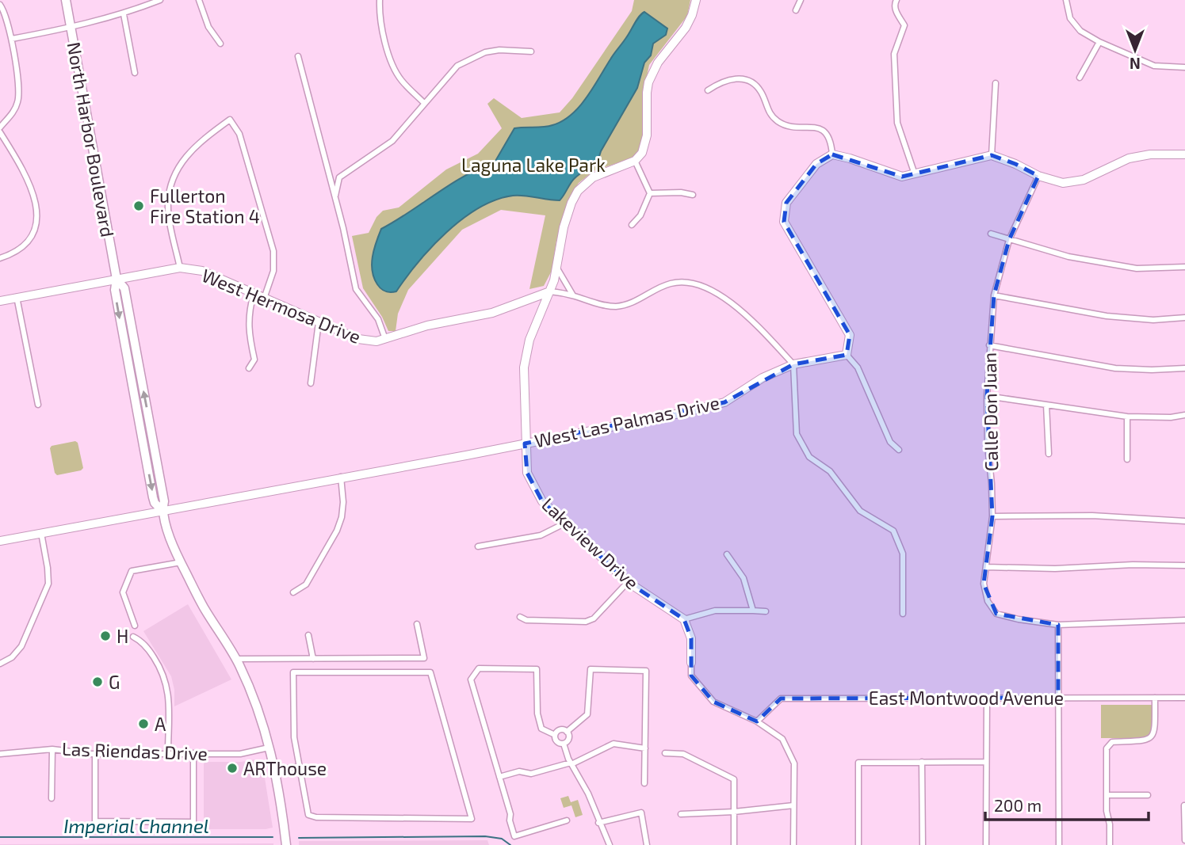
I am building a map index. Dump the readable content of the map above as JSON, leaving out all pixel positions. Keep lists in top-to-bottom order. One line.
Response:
{"streets":{"main road":["North Harbor Boulevard"],"street":["West Hermosa Drive","Calle Don Juan","West Las Palmas Drive","Lakeview Drive","East Montwood Avenue","Las Riendas Drive"]},"crossings":[["North Harbor Boulevard","West Hermosa Drive"],["North Harbor Boulevard","West Las Palmas Drive"],["North Harbor Boulevard","Las Riendas Drive"],["West Hermosa Drive","Lakeview Drive"],["West Las Palmas Drive","Lakeview Drive"]],"water":["Imperial Channel"],"parks":["Laguna Lake Park"],"places":["Fullerton Fire Station 4","H","G","A","ARThouse"],"scale_bar":"200 m","north":"bottom"}
